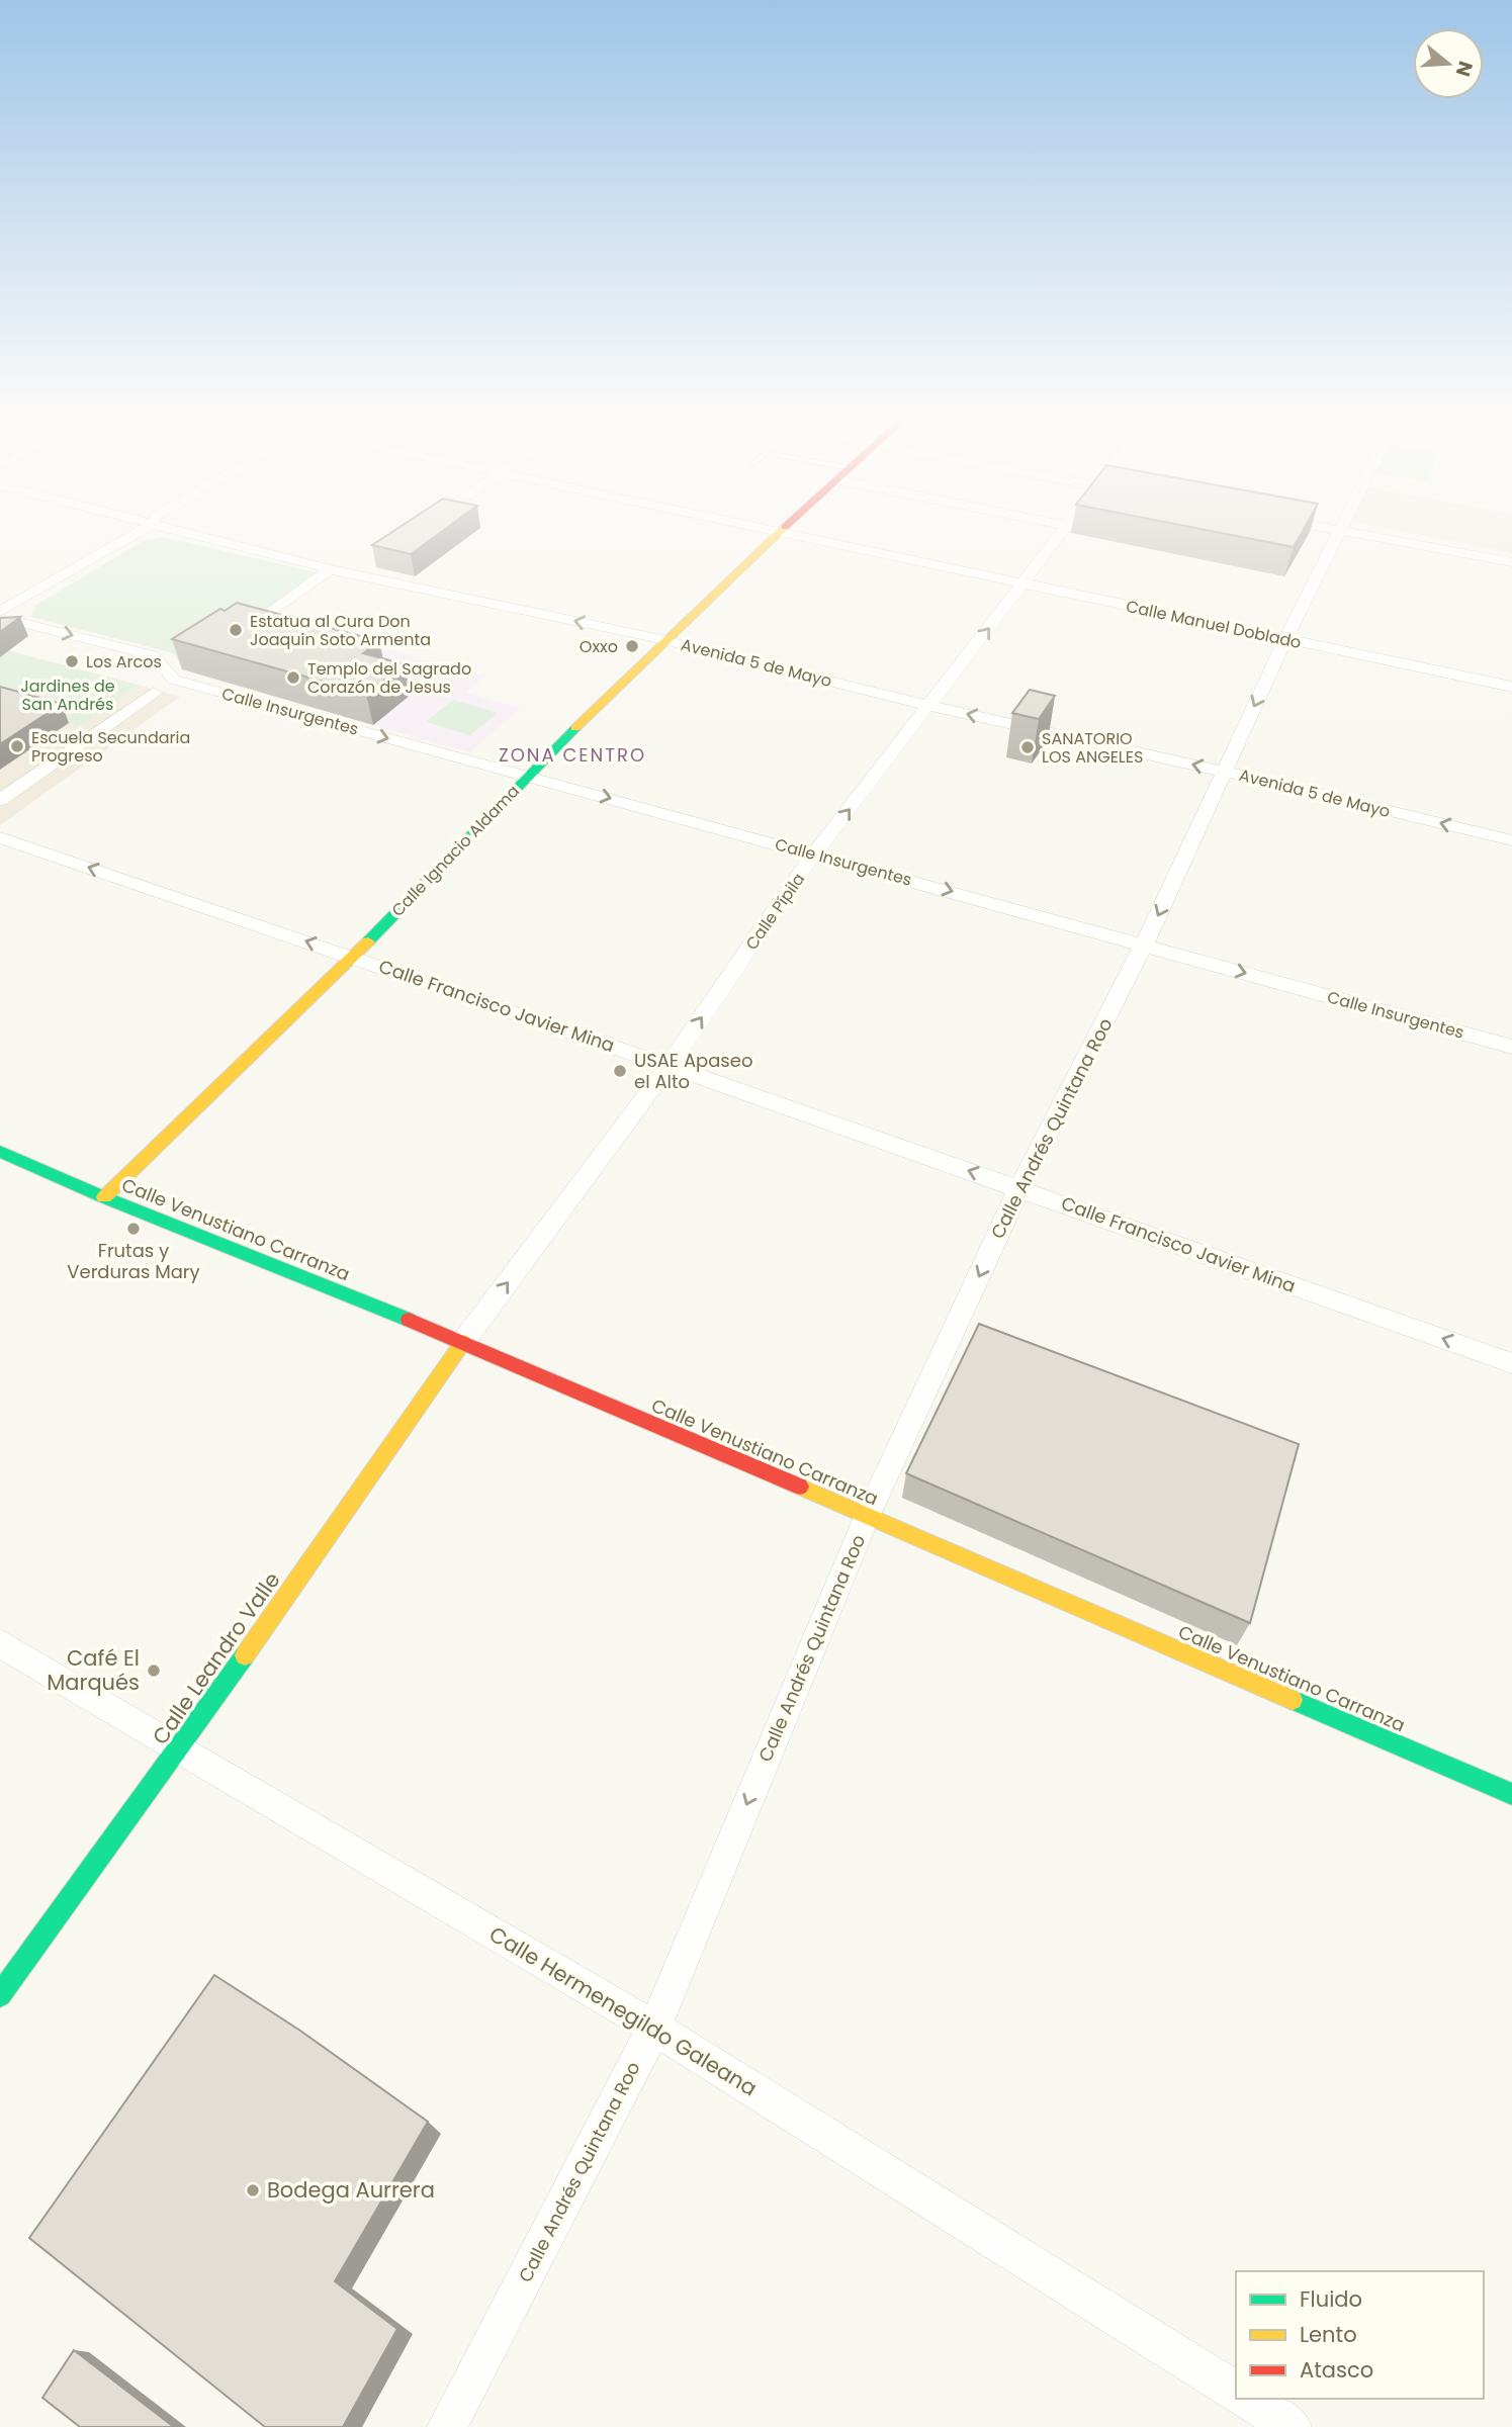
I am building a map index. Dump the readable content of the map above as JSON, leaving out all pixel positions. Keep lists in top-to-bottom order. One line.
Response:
{"streets":{"street":["Calle Manuel Doblado","Avenida 5 de Mayo","Calle Insurgentes","Calle Ignacio Aldama","Calle Pípila","Calle Francisco Javier Mina","Calle Andrés Quintana Roo","Calle Venustiano Carranza","Calle Leandro Valle","Calle Hermenegildo Galeana"]},"crossings":[["Calle Manuel Doblado","Calle Pípila"],["Calle Manuel Doblado","Calle Andrés Quintana Roo"],["Avenida 5 de Mayo","Calle Ignacio Aldama"],["Avenida 5 de Mayo","Calle Pípila"],["Avenida 5 de Mayo","Calle Andrés Quintana Roo"],["Calle Insurgentes","Calle Ignacio Aldama"],["Calle Insurgentes","Calle Pípila"],["Calle Insurgentes","Calle Andrés Quintana Roo"],["Calle Ignacio Aldama","Calle Francisco Javier Mina"],["Calle Ignacio Aldama","Calle Venustiano Carranza"],["Calle Pípila","Calle Francisco Javier Mina"],["Calle Pípila","Calle Venustiano Carranza"],["Calle Pípila","Calle Leandro Valle"],["Calle Francisco Javier Mina","Calle Andrés Quintana Roo"],["Calle Andrés Quintana Roo","Calle Venustiano Carranza"],["Calle Andrés Quintana Roo","Calle Hermenegildo Galeana"],["Calle Venustiano Carranza","Calle Leandro Valle"],["Calle Leandro Valle","Calle Hermenegildo Galeana"]],"one_way":["Avenida 5 de Mayo","Calle Insurgentes","Calle Pípila","Calle Francisco Javier Mina","Calle Andrés Quintana Roo"],"districts":["ZONA CENTRO"],"parks":["Jardines de San Andrés"],"places":["Estatua al Cura Don Joaquin Soto Armenta","Oxxo","Los Arcos","Templo del Sagrado Corazón de Jesus","Escuela Secundaria Progreso","SANATORIO LOS ANGELES","USAE Apaseo el Alto","Frutas y Verduras Mary","Café El Marqués","Bodega Aurrera"],"legend":["Fluido","Lento","Atasco"],"north":"right"}
